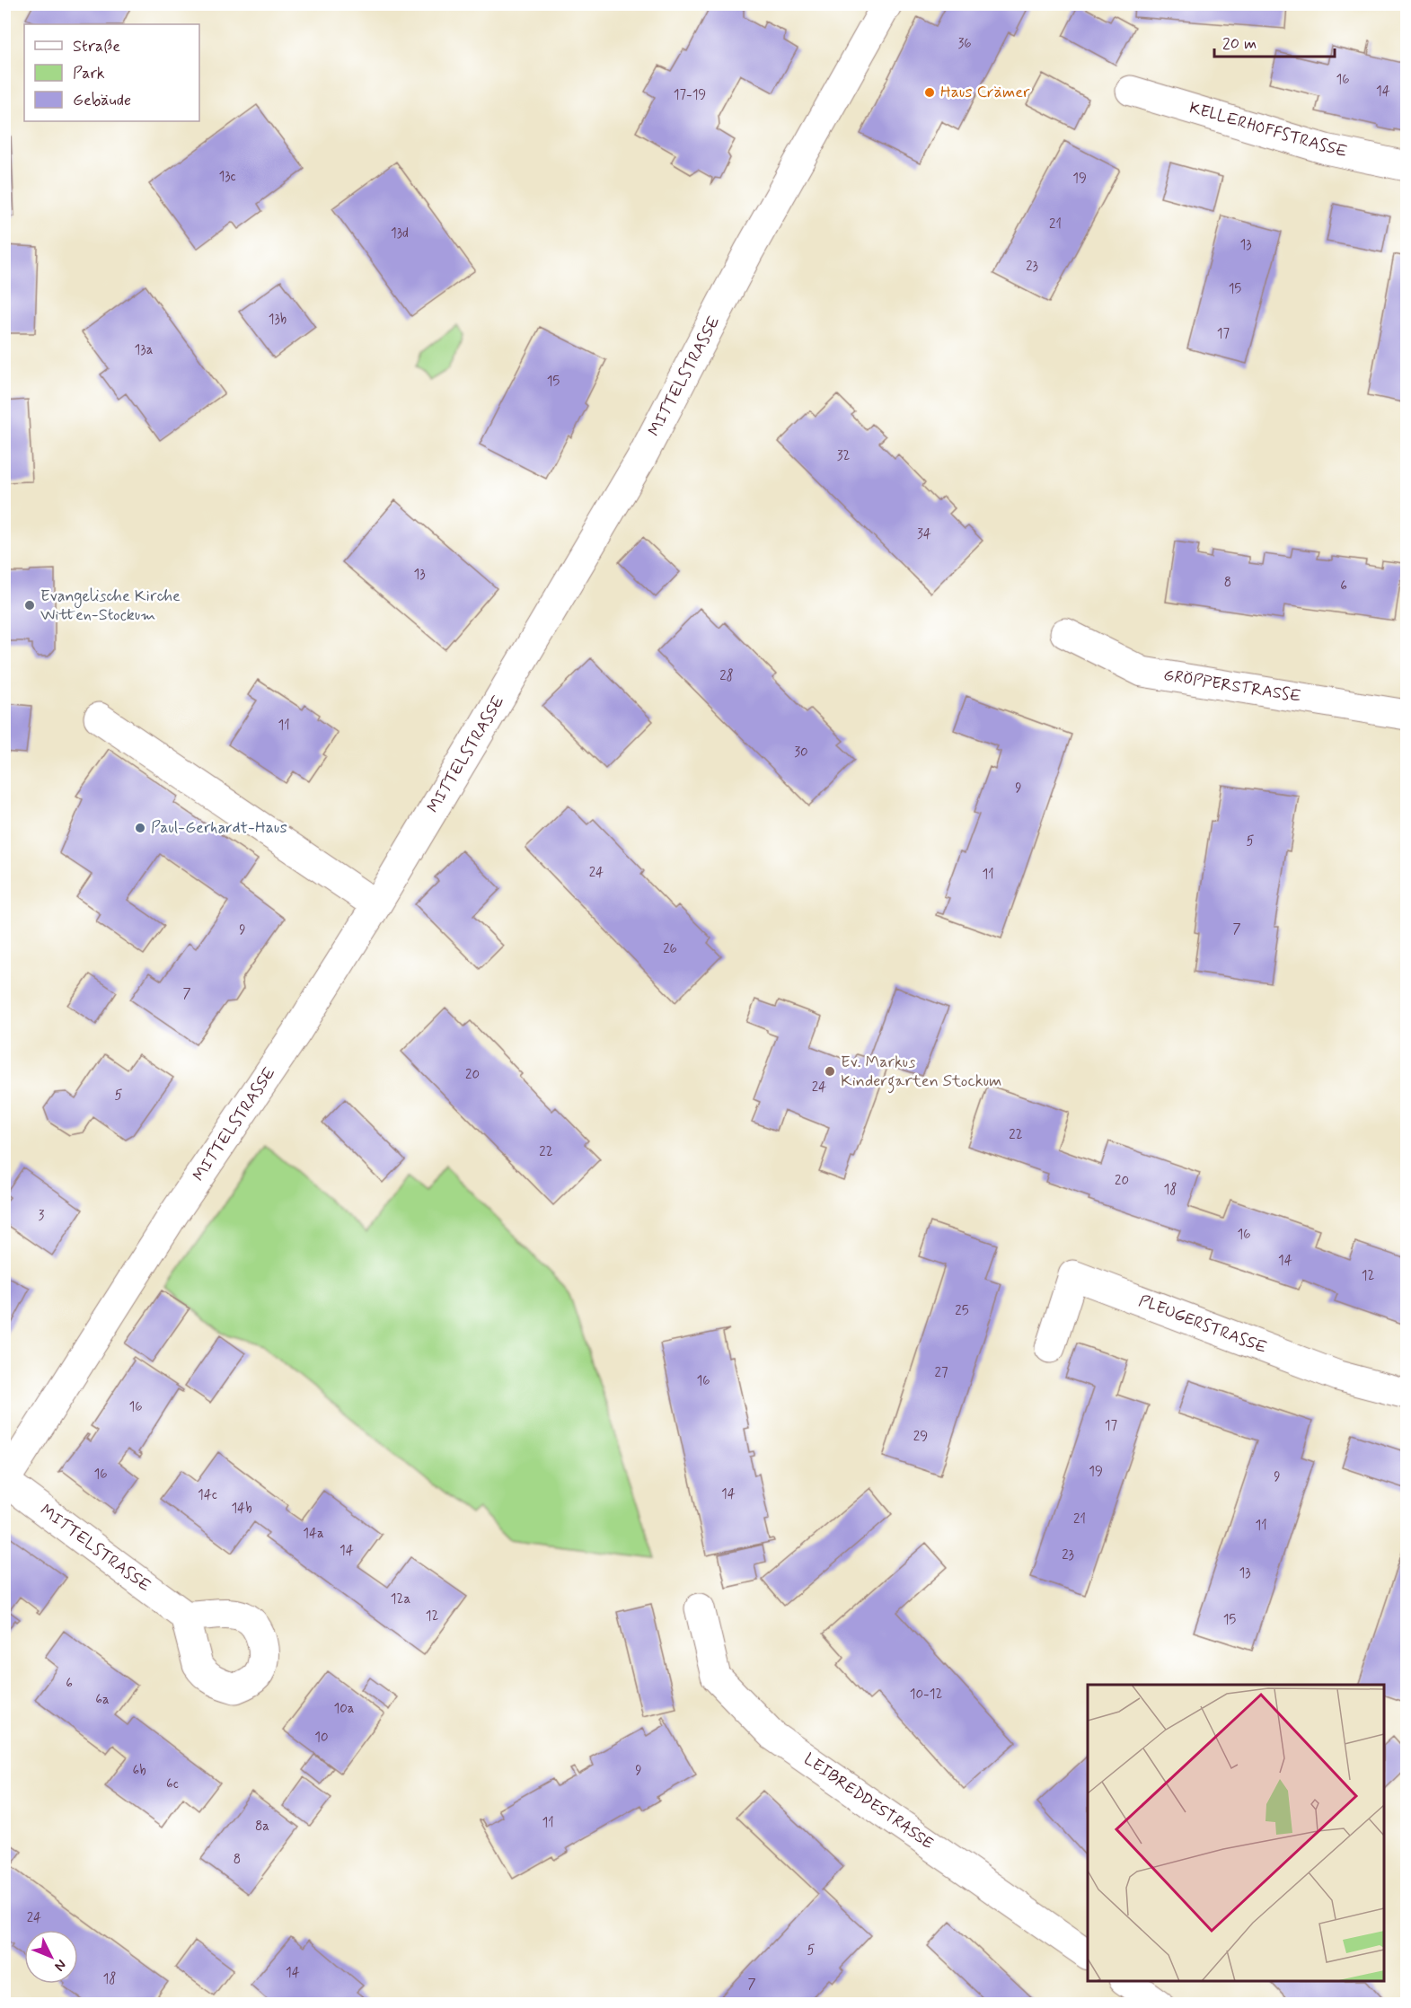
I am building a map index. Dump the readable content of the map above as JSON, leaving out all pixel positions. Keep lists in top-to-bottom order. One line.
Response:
{"streets":{"street":["KELLERHOFFSTRASSE","MITTELSTRASSE","GRÖPPERSTRASSE","PLEUGERSTRASSE","LEIBREDDESTRASSE"]},"places":["Haus Crämer","Evangelische Kirche Witten-Stockum","Paul-Gerhardt-Haus","Ev. Markus Kindergarten Stockum"],"house_numbers":["36","16","14","17-19","13c","19","21","13d","13","23","15","13b","17","13a","15","32","34","13","8","6","28","11","30","9","5","24","11","7","9","26","7","20","24","5","22","22","20","18","3","16","14","12","25","27","16","16","17","29","19","16","9","14","14c","14b","21","11","14a","14","23","13","12a","12","15","6","10-12","6a","10a","10","6b","9","6c","11","8a","8","24","5","14","18","7"],"legend":["Straße","Park","Gebäude"],"scale_bar":"20 m","north":"bottom right"}
